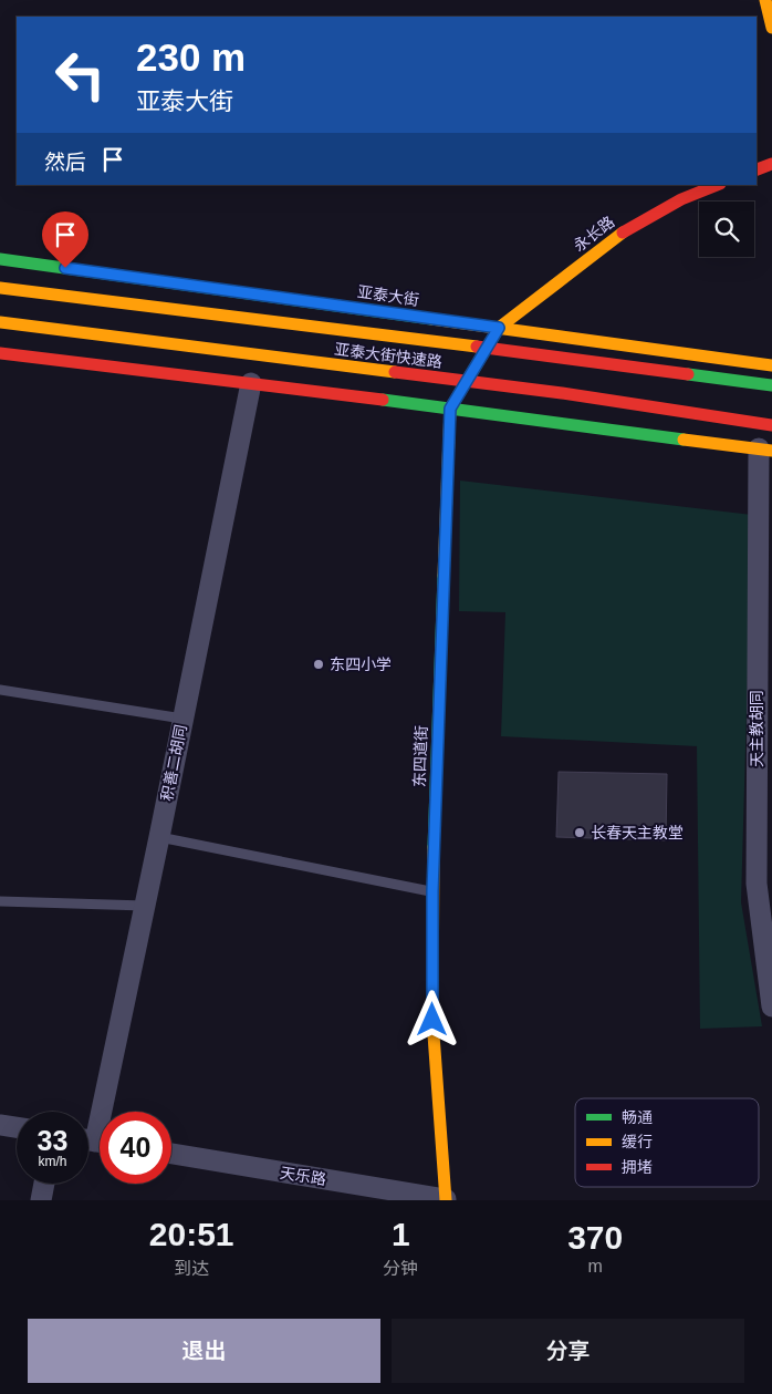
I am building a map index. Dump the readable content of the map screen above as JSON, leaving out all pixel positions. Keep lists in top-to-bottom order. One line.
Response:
{"streets":{"main road":["永长路","亚泰大街","亚泰大街快速路","东四道街"],"street":["天主教胡同","积善二胡同","天乐路"]},"crossings":[["永长路","亚泰大街"],["永长路","东四道街"],["亚泰大街","东四道街"],["东四道街","天乐路"]],"places":["东四小学","长春天主教堂"],"legend":["畅通","缓行","拥堵"],"page":{"turn":["230 m","亚泰大街"],"then":"然后","speed":"33 km/h","limit":"40","eta":["20:51","到达","1","分钟","370","m"],"buttons":["退出","分享"]}}
